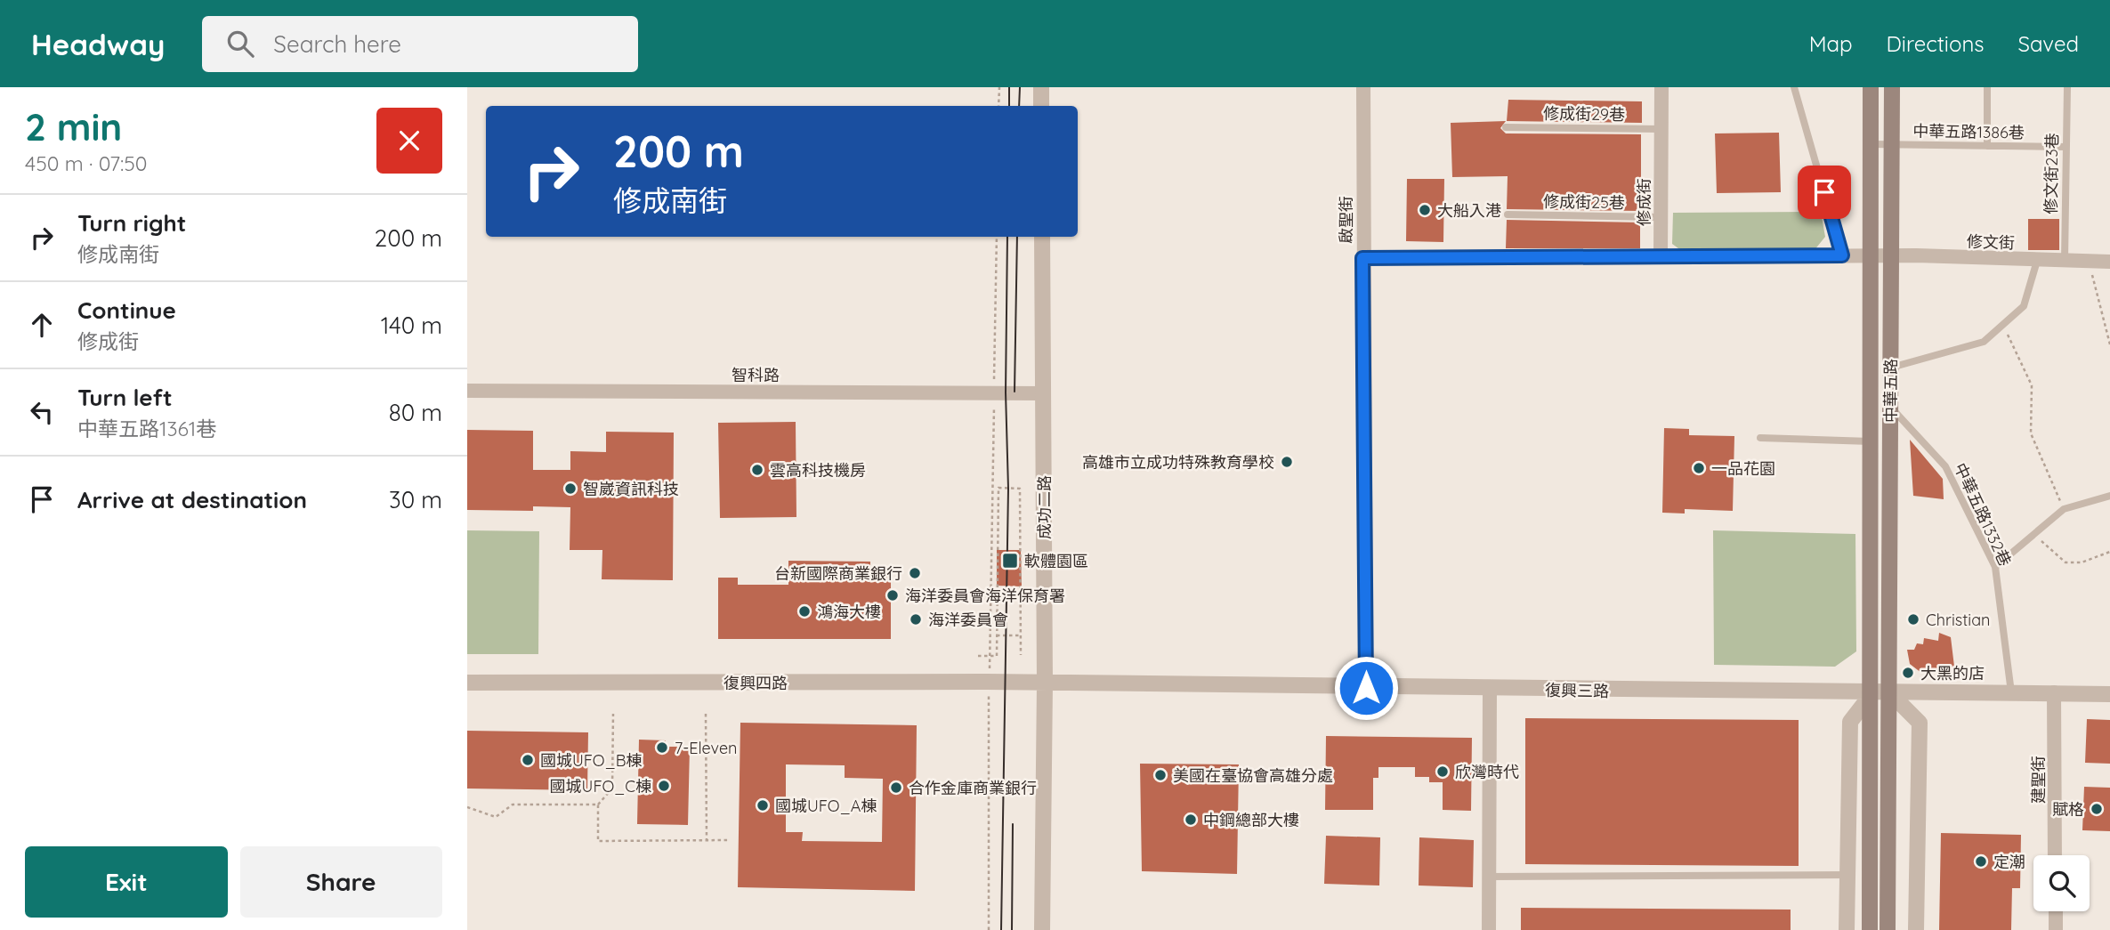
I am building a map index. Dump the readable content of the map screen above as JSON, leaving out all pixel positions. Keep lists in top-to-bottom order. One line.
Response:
{"streets":{"main road":["中華五路"],"street":["修成街","啟聖街","修文街","智科路","成功二路","復興四路","復興三路","建聖街"],"lane":["修成街29巷","中華五路1386巷","修文街23巷","修成街25巷","中華五路1332巷"]},"crossings":[["修成街29巷","修成街"],["中華五路1386巷","修文街23巷"],["中華五路1386巷","中華五路"],["修文街23巷","修文街"],["修成街25巷","修成街"],["啟聖街","復興三路"],["修文街","中華五路"],["智科路","成功二路"],["中華五路","中華五路1332巷"],["中華五路","復興三路"],["成功二路","復興四路"],["成功二路","復興三路"],["中華五路1332巷","復興三路"],["復興四路","復興三路"],["復興三路","建聖街"]],"places":{"other":["大船入港","高雄市立成功特殊教育學校","一品花園","雲高科技機房","智崴資訊科技","台新國際商業銀行","海洋委員會海洋保育署","鴻海大樓","海洋委員會","Christian","大黑的店","7-Eleven","國城UFO_B棟","欣灣時代","美國在臺協會高雄分處","國城UFO_C棟","合作金庫商業銀行","國城UFO_A棟","賦格","中鋼總部大樓","定潮"],"transit":["軟體園區"]},"page":{"header":"Headway","search":"Search here","nav":["Map","Directions","Saved"],"heading":["2 min","450 m · 07:50"],"turn":["200 m","修成南街"],"list":[{"name":"Turn right","note":"修成南街","value":"200 m"},{"name":"Continue","note":"修成街","value":"140 m"},{"name":"Turn left","note":"中華五路1361巷","value":"80 m"},{"name":"Arrive at destination","value":"30 m"}],"buttons":["Exit","Share"]}}
